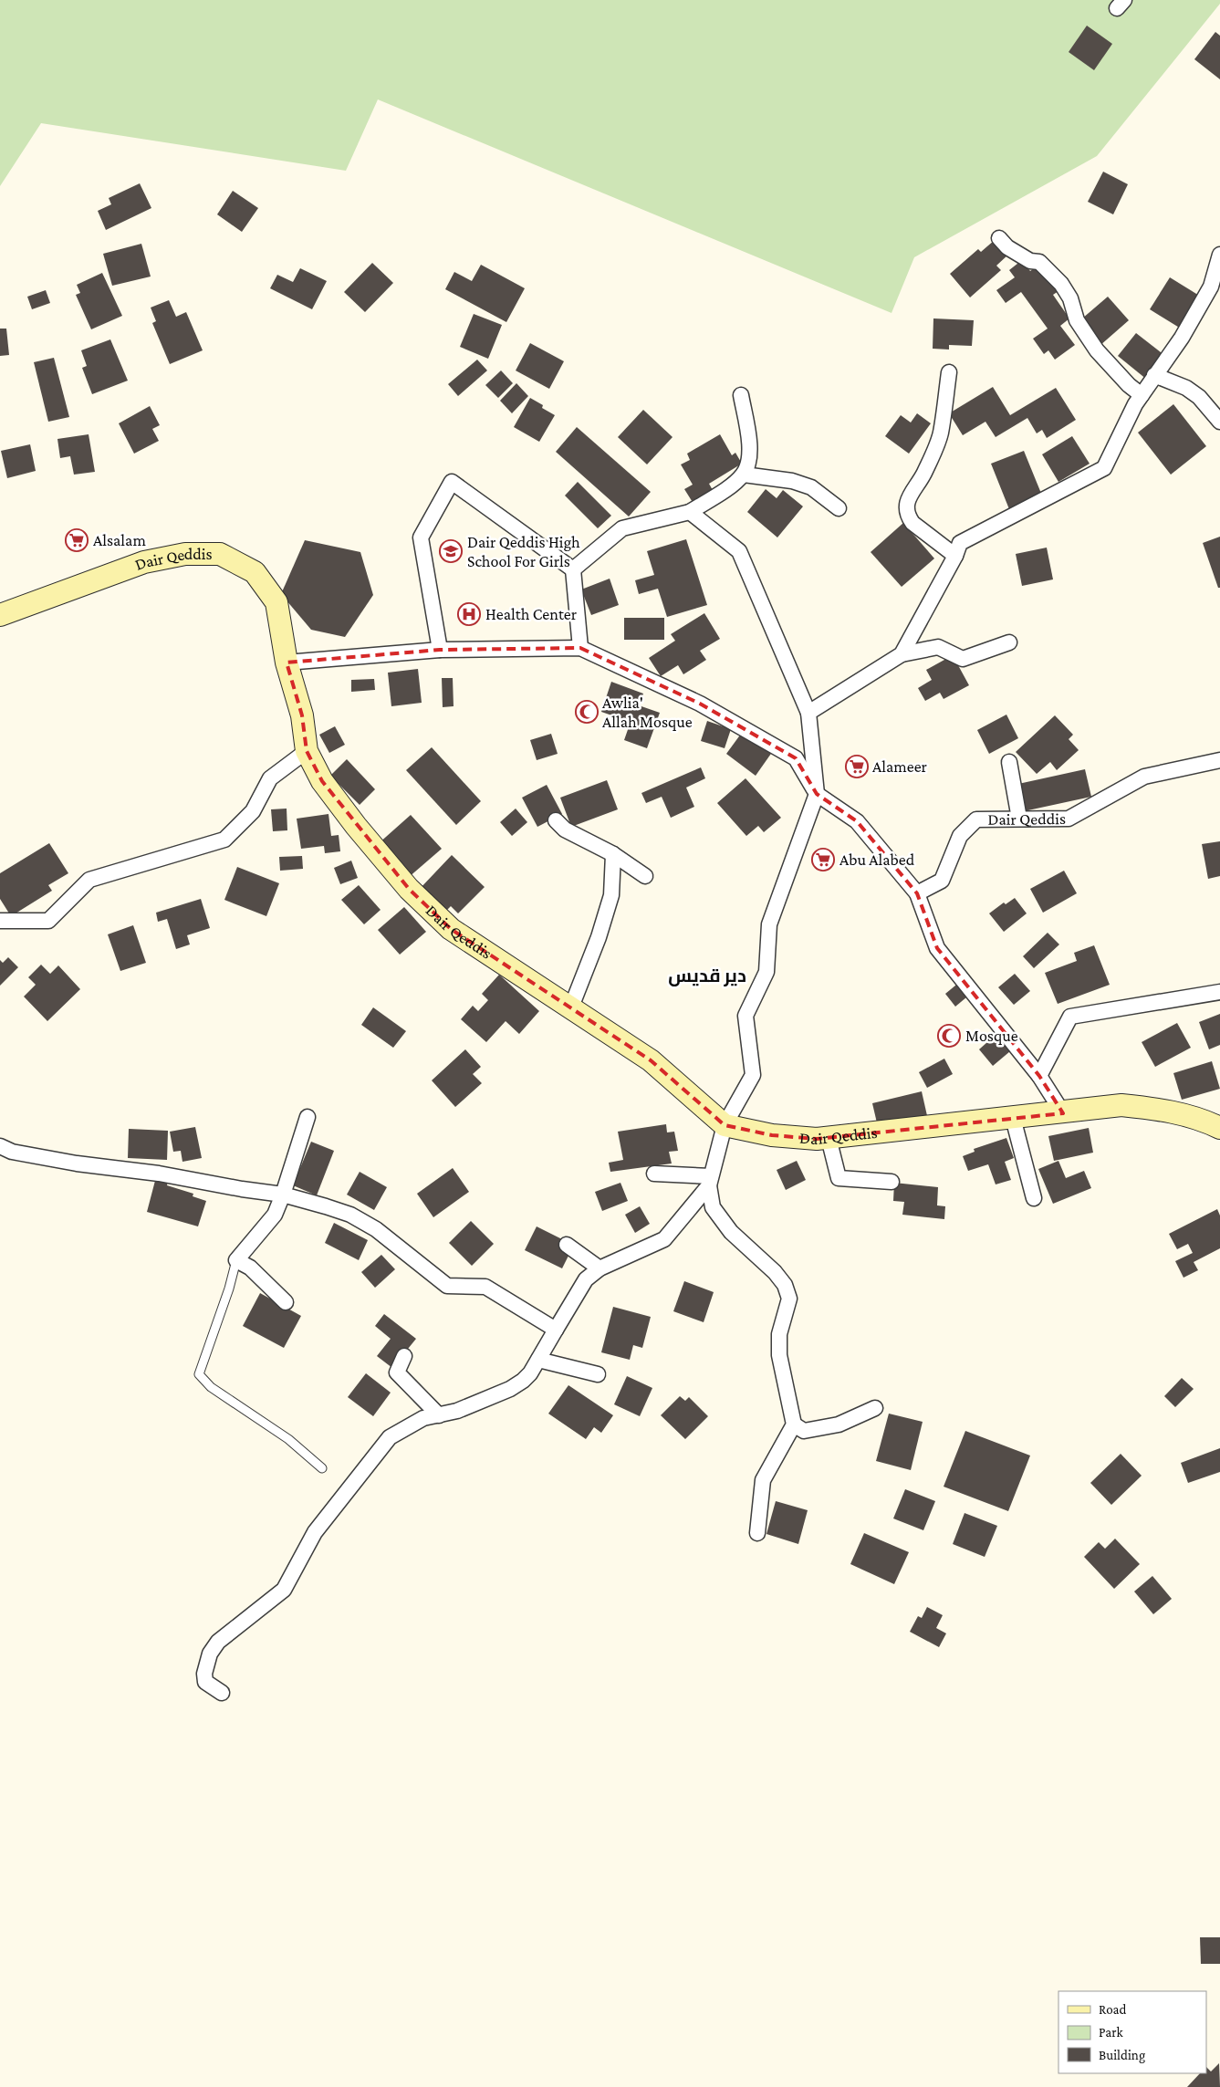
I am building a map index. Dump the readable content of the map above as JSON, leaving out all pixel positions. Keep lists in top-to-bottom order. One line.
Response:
{"streets":{"main road":["Dair Qeddis"]},"districts":["دير قديس"],"places":{"supermarket":["Alsalam","Alameer","Abu Alabed"],"school or university":["Dair Qeddis High School For Girls"],"hospital":["Health Center"],"mosque":["Awlia' Allah Mosque","Mosque"]},"legend":["Road","Park","Building"]}
